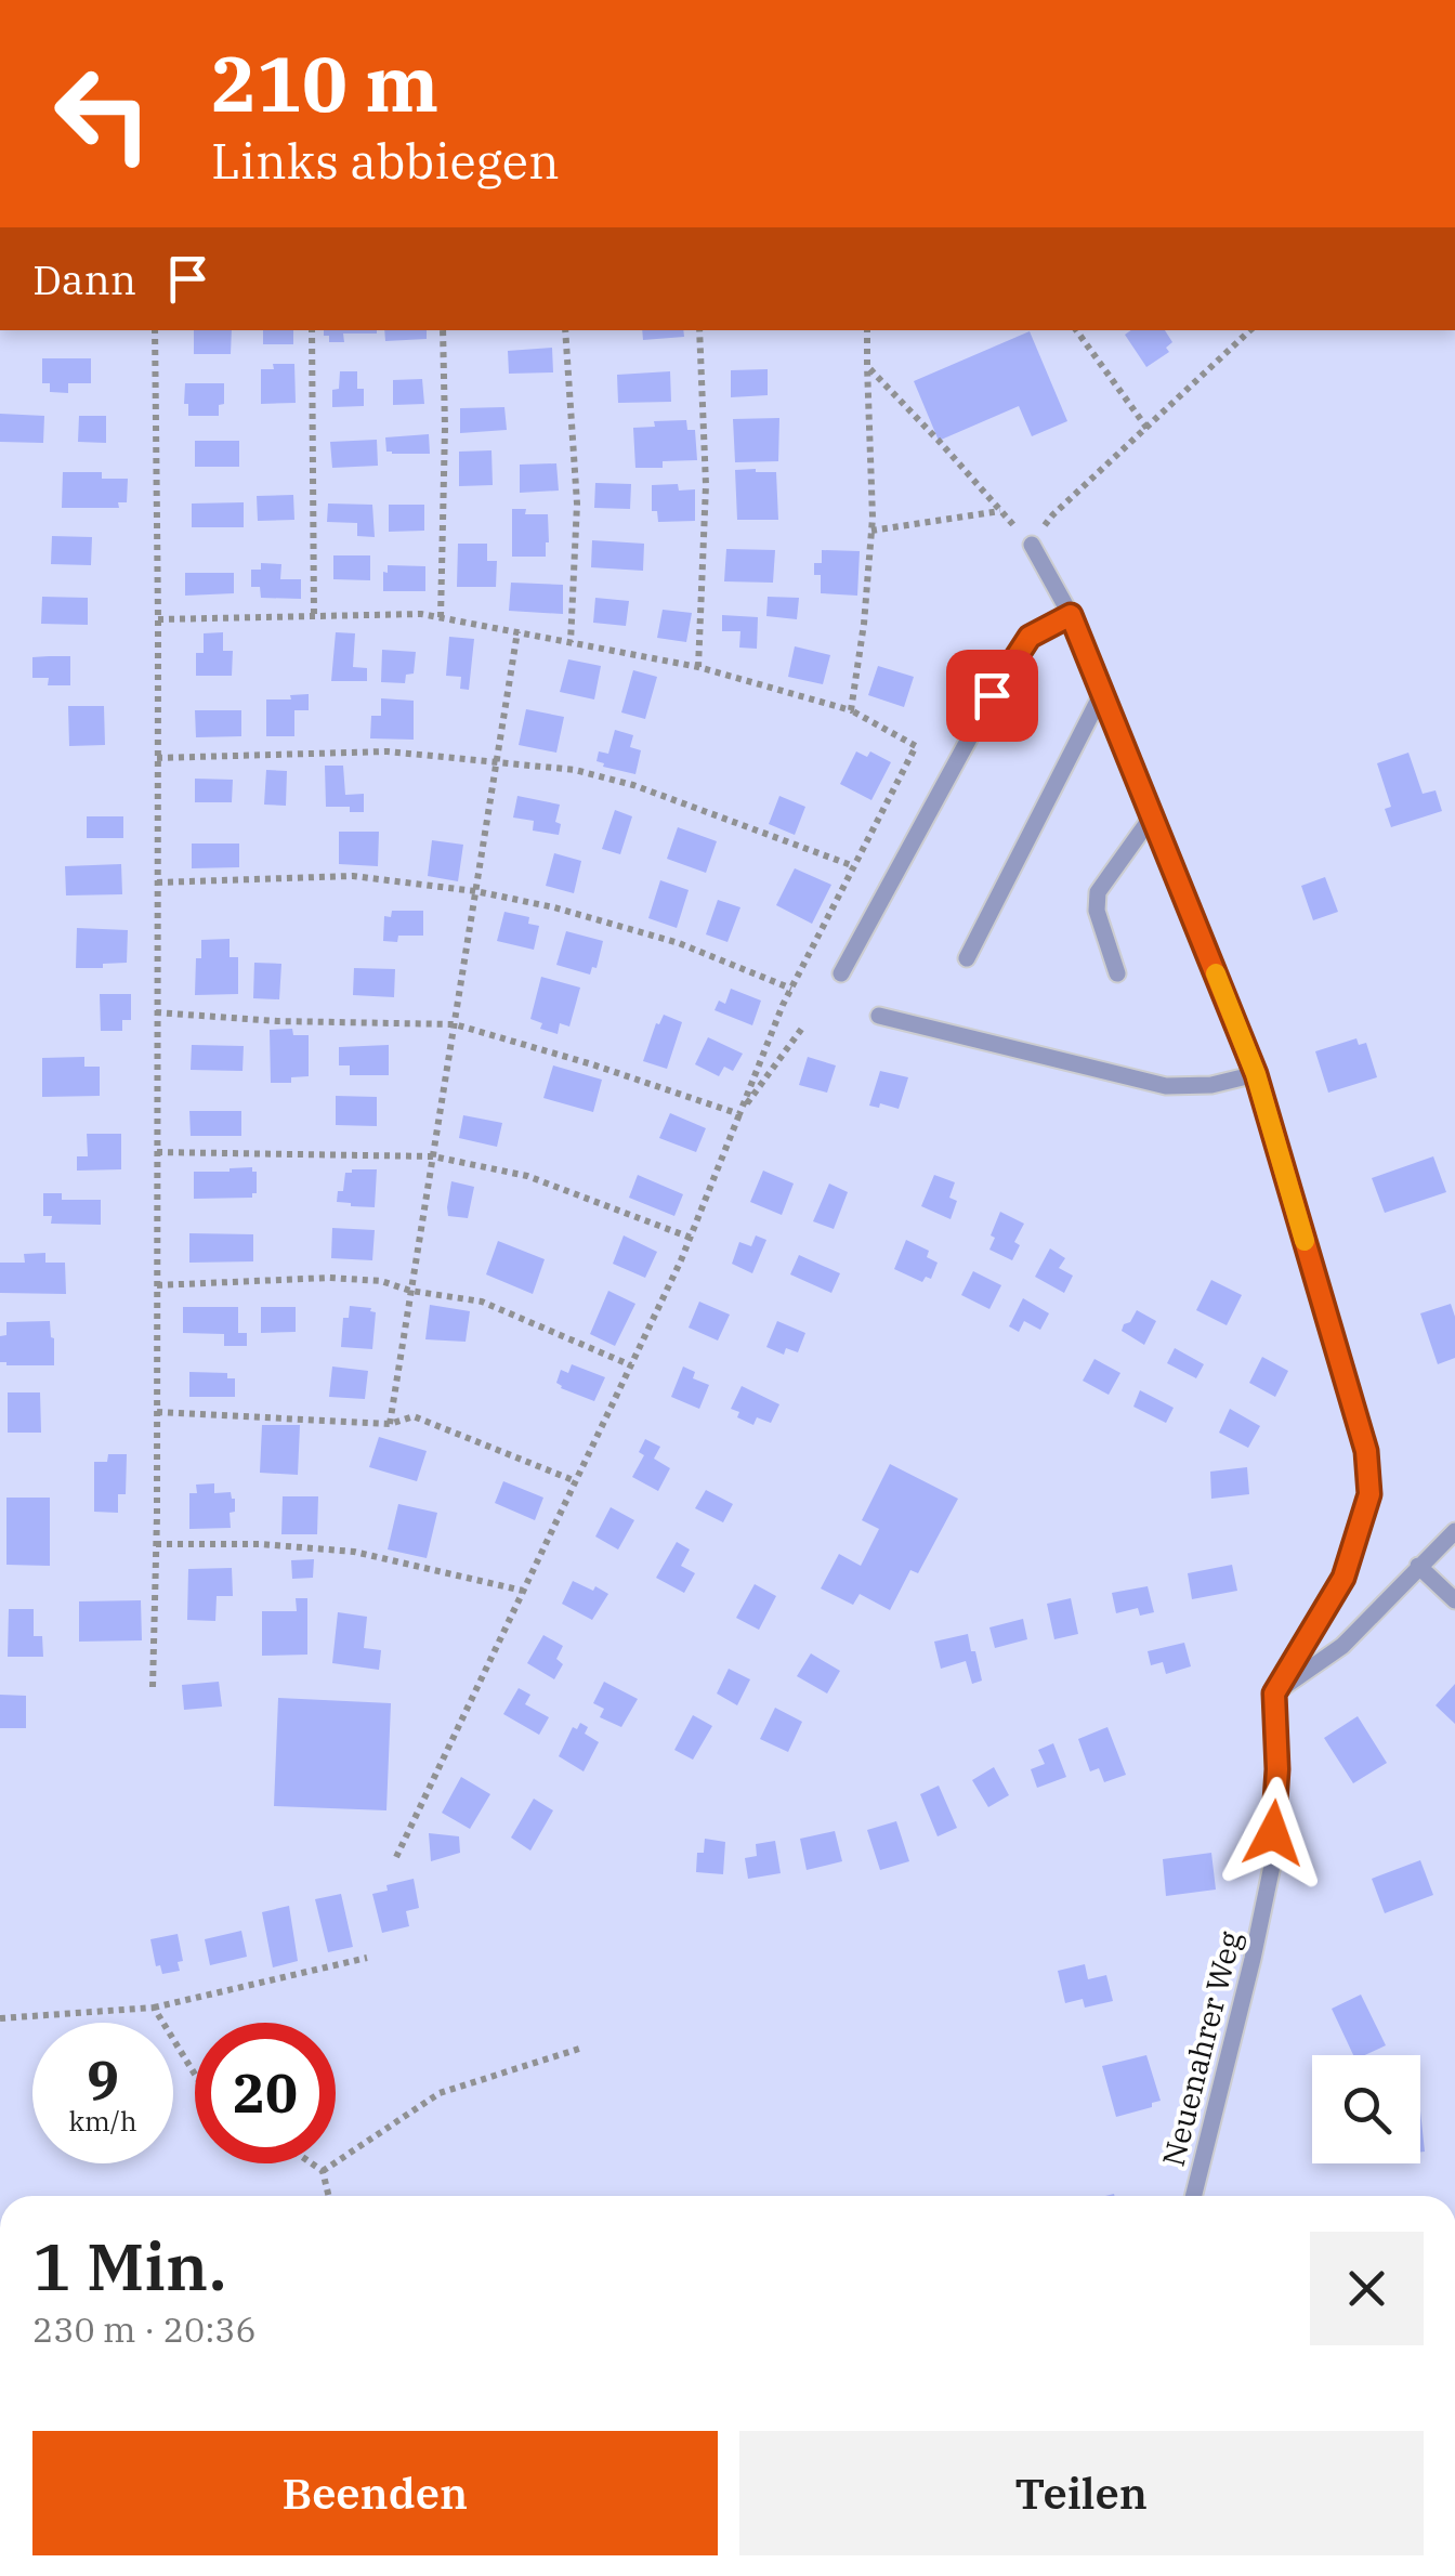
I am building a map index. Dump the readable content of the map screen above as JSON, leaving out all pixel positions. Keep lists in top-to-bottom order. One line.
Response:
{"streets":{"lane":["Neuenahrer Weg"]},"page":{"turn":["210 m","Links abbiegen"],"then":"Dann","speed":"9 km/h","limit":"20","heading":["1 Min.","230 m · 20:36"],"buttons":["Beenden","Teilen"]}}
